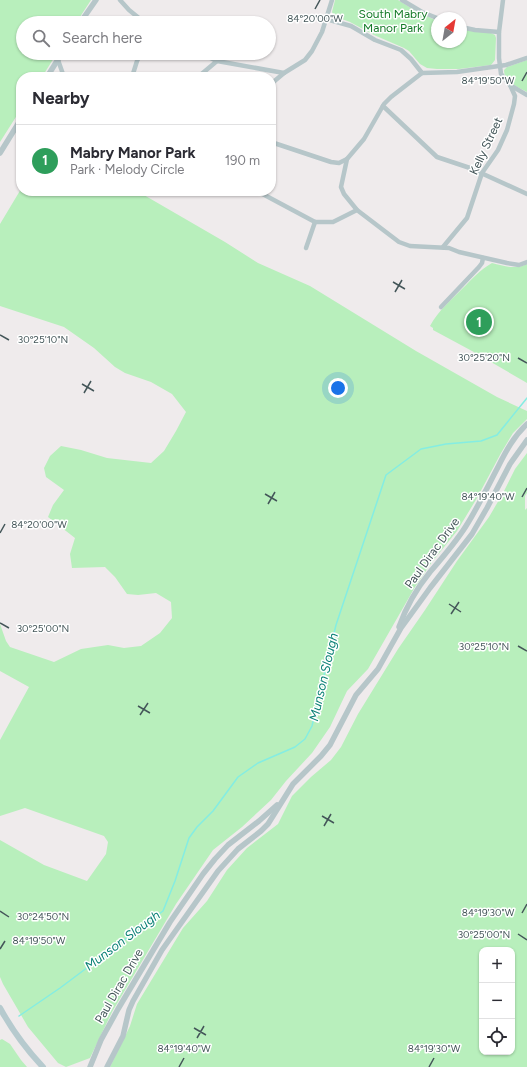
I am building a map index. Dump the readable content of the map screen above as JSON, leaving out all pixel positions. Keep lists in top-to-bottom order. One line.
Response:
{"streets":{"street":["Kelly Street","Paul Dirac Drive"]},"water":["Munson Slough"],"parks":["South Mabry Manor Park"],"north":"top right","page":{"search":"Search here","heading":"Nearby","list":[{"mark":"1","name":"Mabry Manor Park","note":"Park · Melody Circle","value":"190 m"}],"pins":"1","map_buttons":["+","−"]},"coordinates":["84°20'00\"W","84°19'50\"W","30°25'10\"N","30°25'20\"N","84°19'40\"W","30°25'00\"N","84°19'30\"W","30°24'50\"N"]}
